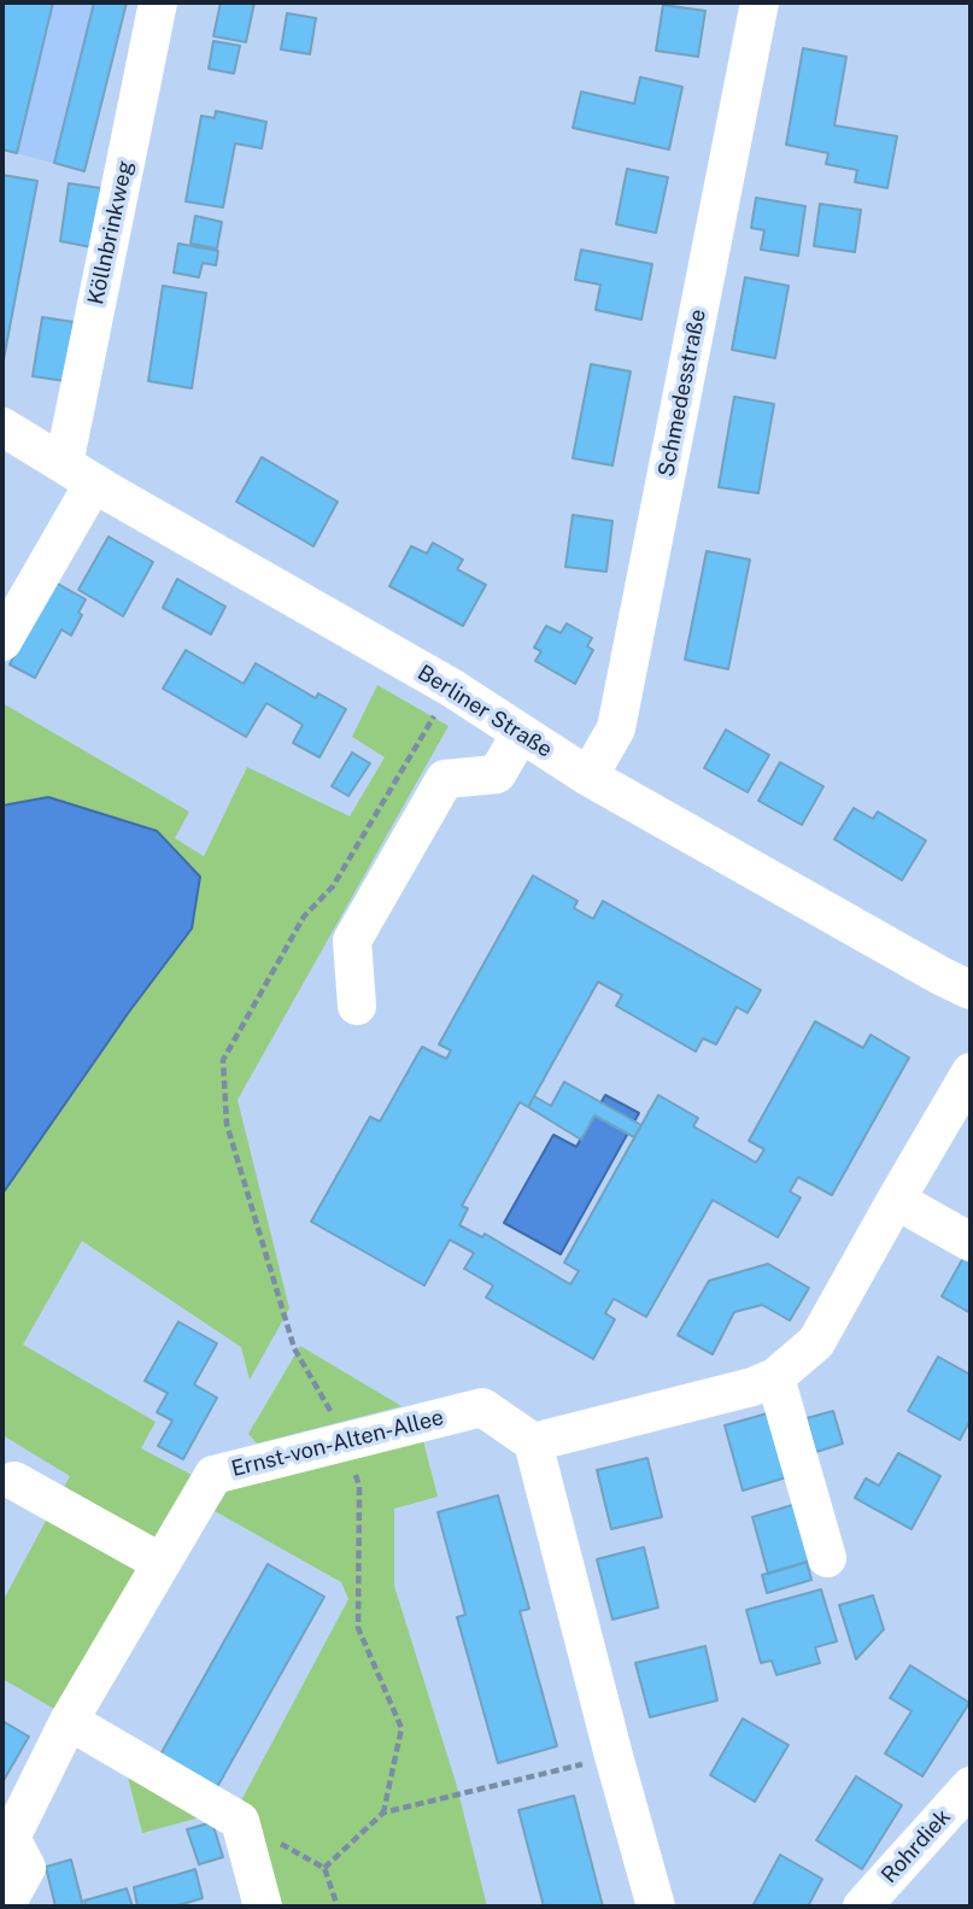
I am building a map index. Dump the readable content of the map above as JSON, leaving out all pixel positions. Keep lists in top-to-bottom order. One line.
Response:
{"streets":{"street":["Köllnbrinkweg","Schmedesstraße","Berliner Straße","Ernst-von-Alten-Allee","Rohrdiek"]},"crossings":[["Köllnbrinkweg","Berliner Straße"],["Schmedesstraße","Berliner Straße"]]}
